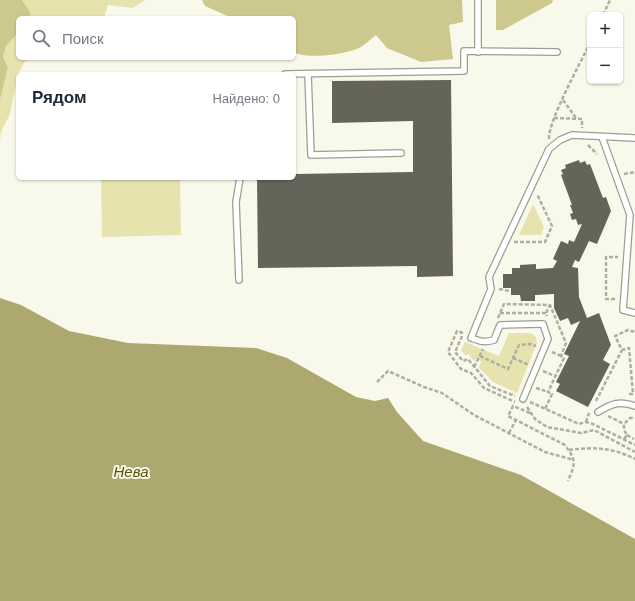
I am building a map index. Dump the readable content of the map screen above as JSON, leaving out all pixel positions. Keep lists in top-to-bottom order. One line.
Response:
{"water":["Нева"],"page":{"map_buttons":["+","−"],"search":"Поиск","heading":["Рядом","Найдено: 0"]}}
